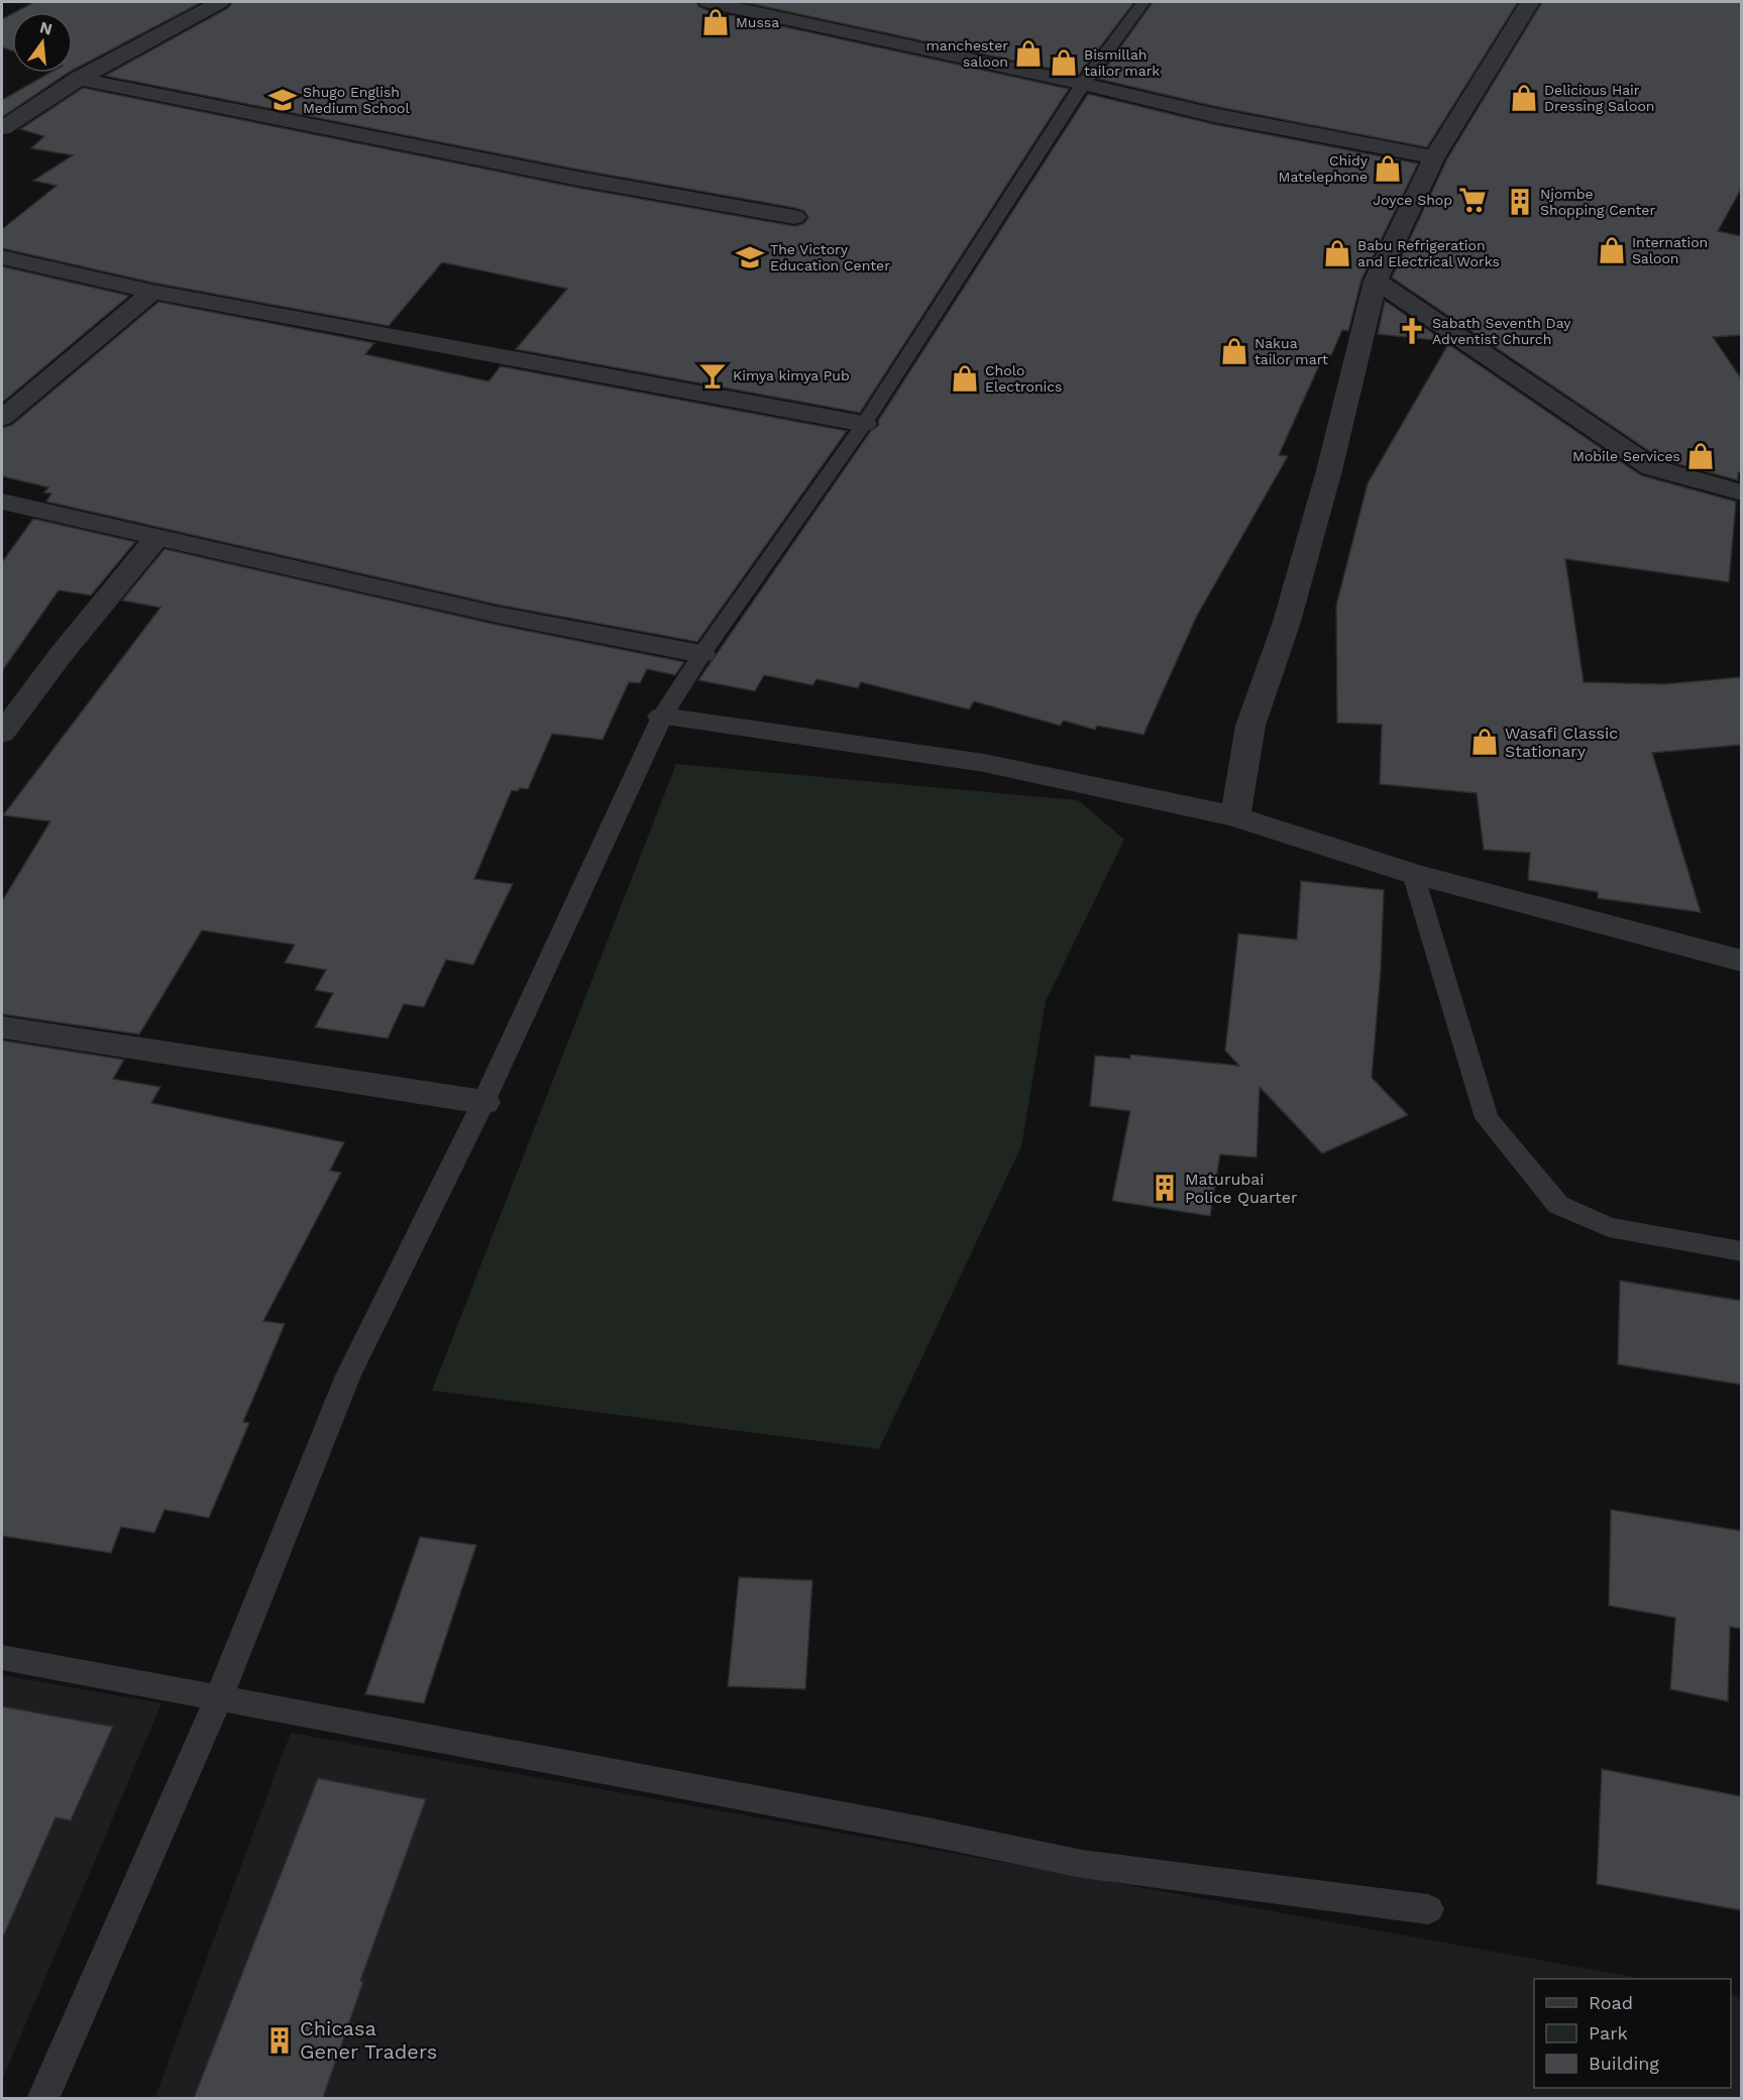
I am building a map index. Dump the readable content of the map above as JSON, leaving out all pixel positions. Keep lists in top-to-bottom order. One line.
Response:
{"places":{"shop":["Mussa","manchester saloon","Bismillah tailor mark","Delicious Hair Dressing Saloon","Chidy Matelephone","Internation Saloon","Babu Refrigeration and Electrical Works","Nakua tailor mart","Cholo Electronics","Mobile Services","Wasafi Classic Stationary"],"school or university":["Shugo English Medium School","The Victory Education Center"],"supermarket":["Joyce Shop"],"building":["Njombe Shopping Center","Maturubai Police Quarter","Chicasa Gener Traders"],"church":["Sabath Seventh Day Adventist Church"],"bar":["Kimya kimya Pub"]},"legend":["Road","Park","Building"],"north":"top"}
